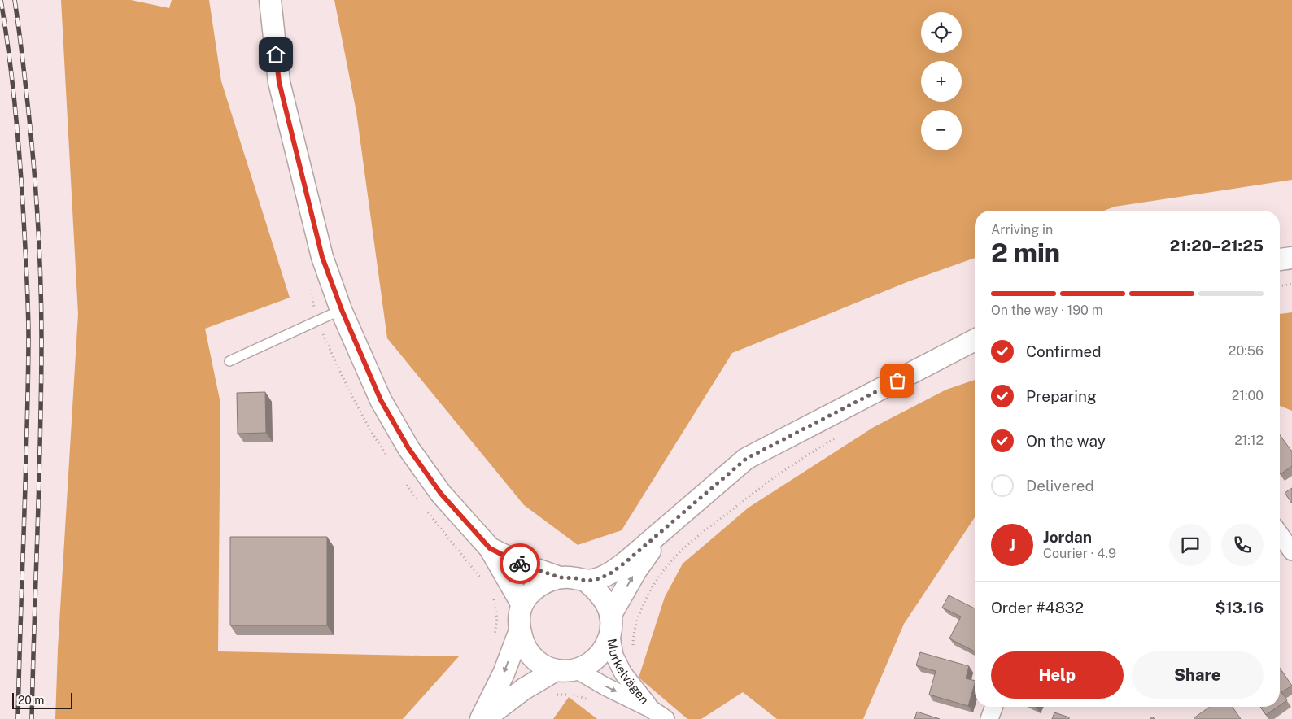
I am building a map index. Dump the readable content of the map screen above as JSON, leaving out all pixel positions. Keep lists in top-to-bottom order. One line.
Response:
{"streets":{"street":["Murkelvägen"]},"one_way":["Murkelvägen"],"scale_bar":"20 m","page":{"map_buttons":["+","−"],"heading":["2 min","Arriving in","21:20–21:25"],"panel":["Jordan","Courier · 4.9","Order #4832","$13.16"],"bar":"On the way · 190 m","list":[["Confirmed","20:56"],["Preparing","21:00"],["On the way","21:12"],"Delivered"],"round":"J","buttons":["Help","Share"],"scale":"20 m"}}
